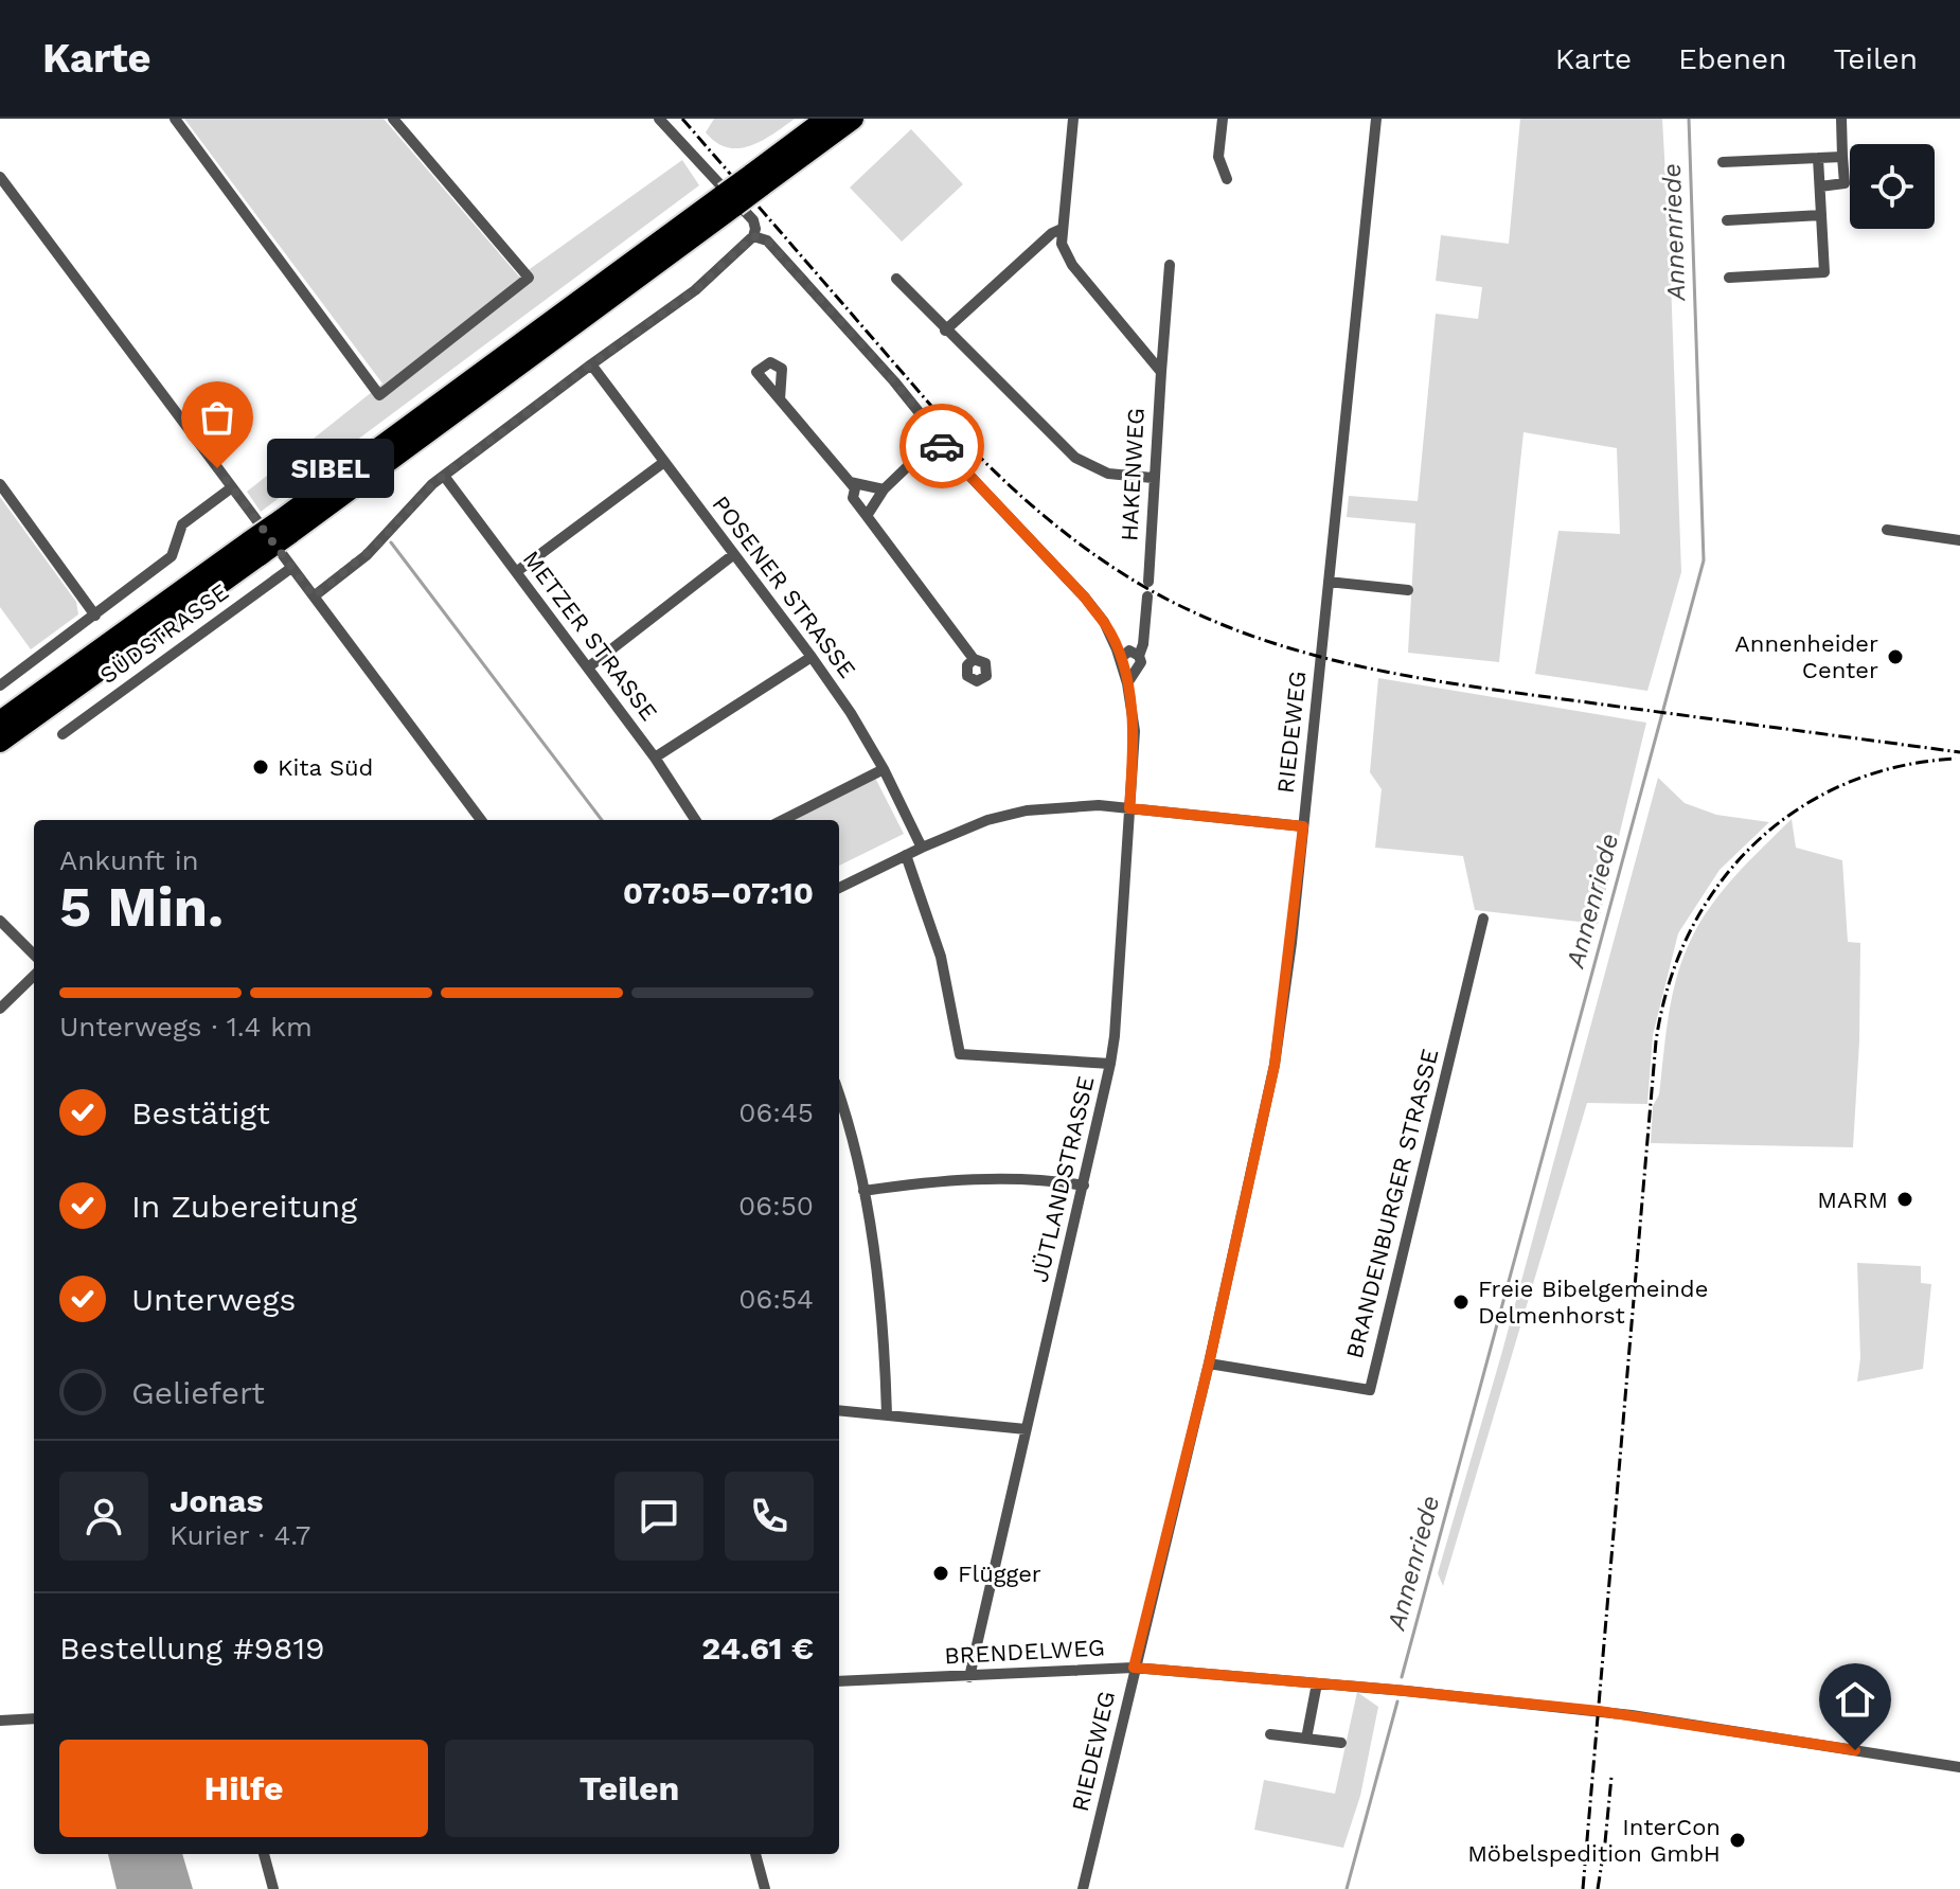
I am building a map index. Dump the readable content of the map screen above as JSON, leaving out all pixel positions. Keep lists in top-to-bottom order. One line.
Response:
{"streets":{"street":["HAKENWEG","POSENER STRASSE","SÜDSTRASSE","METZER STRASSE","RIEDEWEG","JÜTLANDSTRASSE","BRANDENBURGER STRASSE","BRENDELWEG"]},"crossings":[["RIEDEWEG","BRANDENBURGER STRASSE"],["RIEDEWEG","BRENDELWEG"],["JÜTLANDSTRASSE","BRENDELWEG"]],"water":["Annenriede"],"places":["SIBEL","Annenheider Center","Kita Süd","MARM","Freie Bibelgemeinde Delmenhorst","Flügger","InterCon Möbelspedition GmbH"],"page":{"header":"Karte","nav":["Karte","Ebenen","Teilen"],"bubble":"SIBEL","heading":["5 Min.","Ankunft in","07:05–07:10"],"panel":["Jonas","Kurier · 4.7","Bestellung #9819","24.61 €"],"bar":"Unterwegs · 1.4 km","list":[["Bestätigt","06:45"],["In Zubereitung","06:50"],["Unterwegs","06:54"],"Geliefert"],"buttons":["Hilfe","Teilen"]}}
